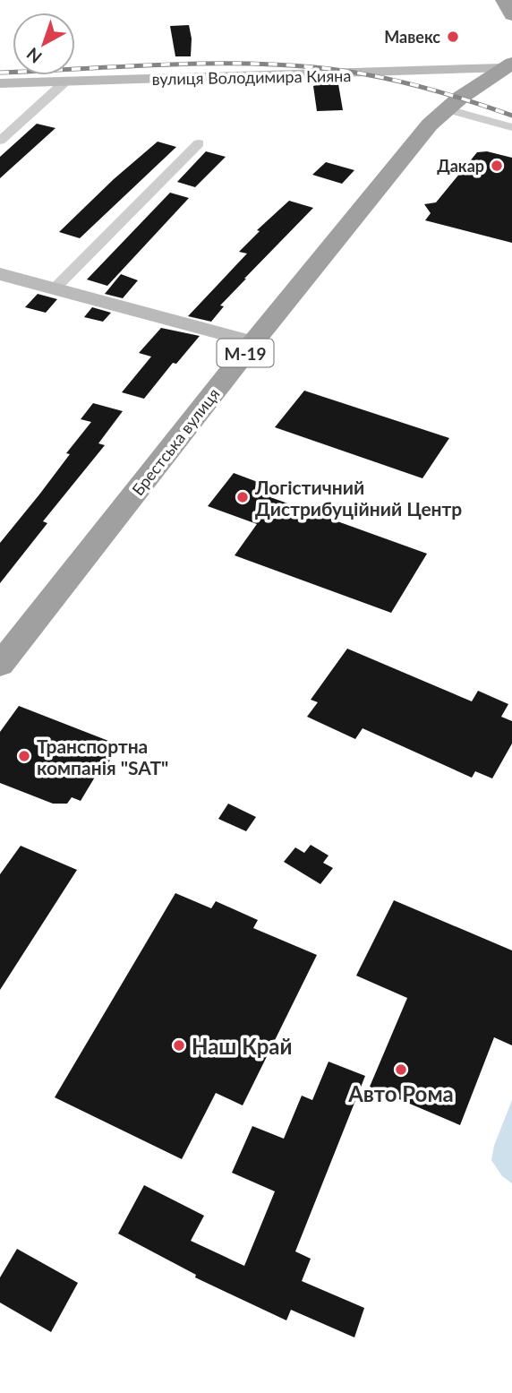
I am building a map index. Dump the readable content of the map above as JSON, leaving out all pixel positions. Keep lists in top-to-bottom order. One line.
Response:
{"streets":{"highway":["М-19","Брестська вулиця"],"main road":["вулиця Володимира Кияна"]},"crossings":[["вулиця Володимира Кияна","Брестська вулиця"]],"places":["Мавекс","Дакар","Логістичний Дистрибуційний Центр","Транспортна компанія \"SAT\"","Наш Край","Авто Рома"],"north":"bottom left"}
